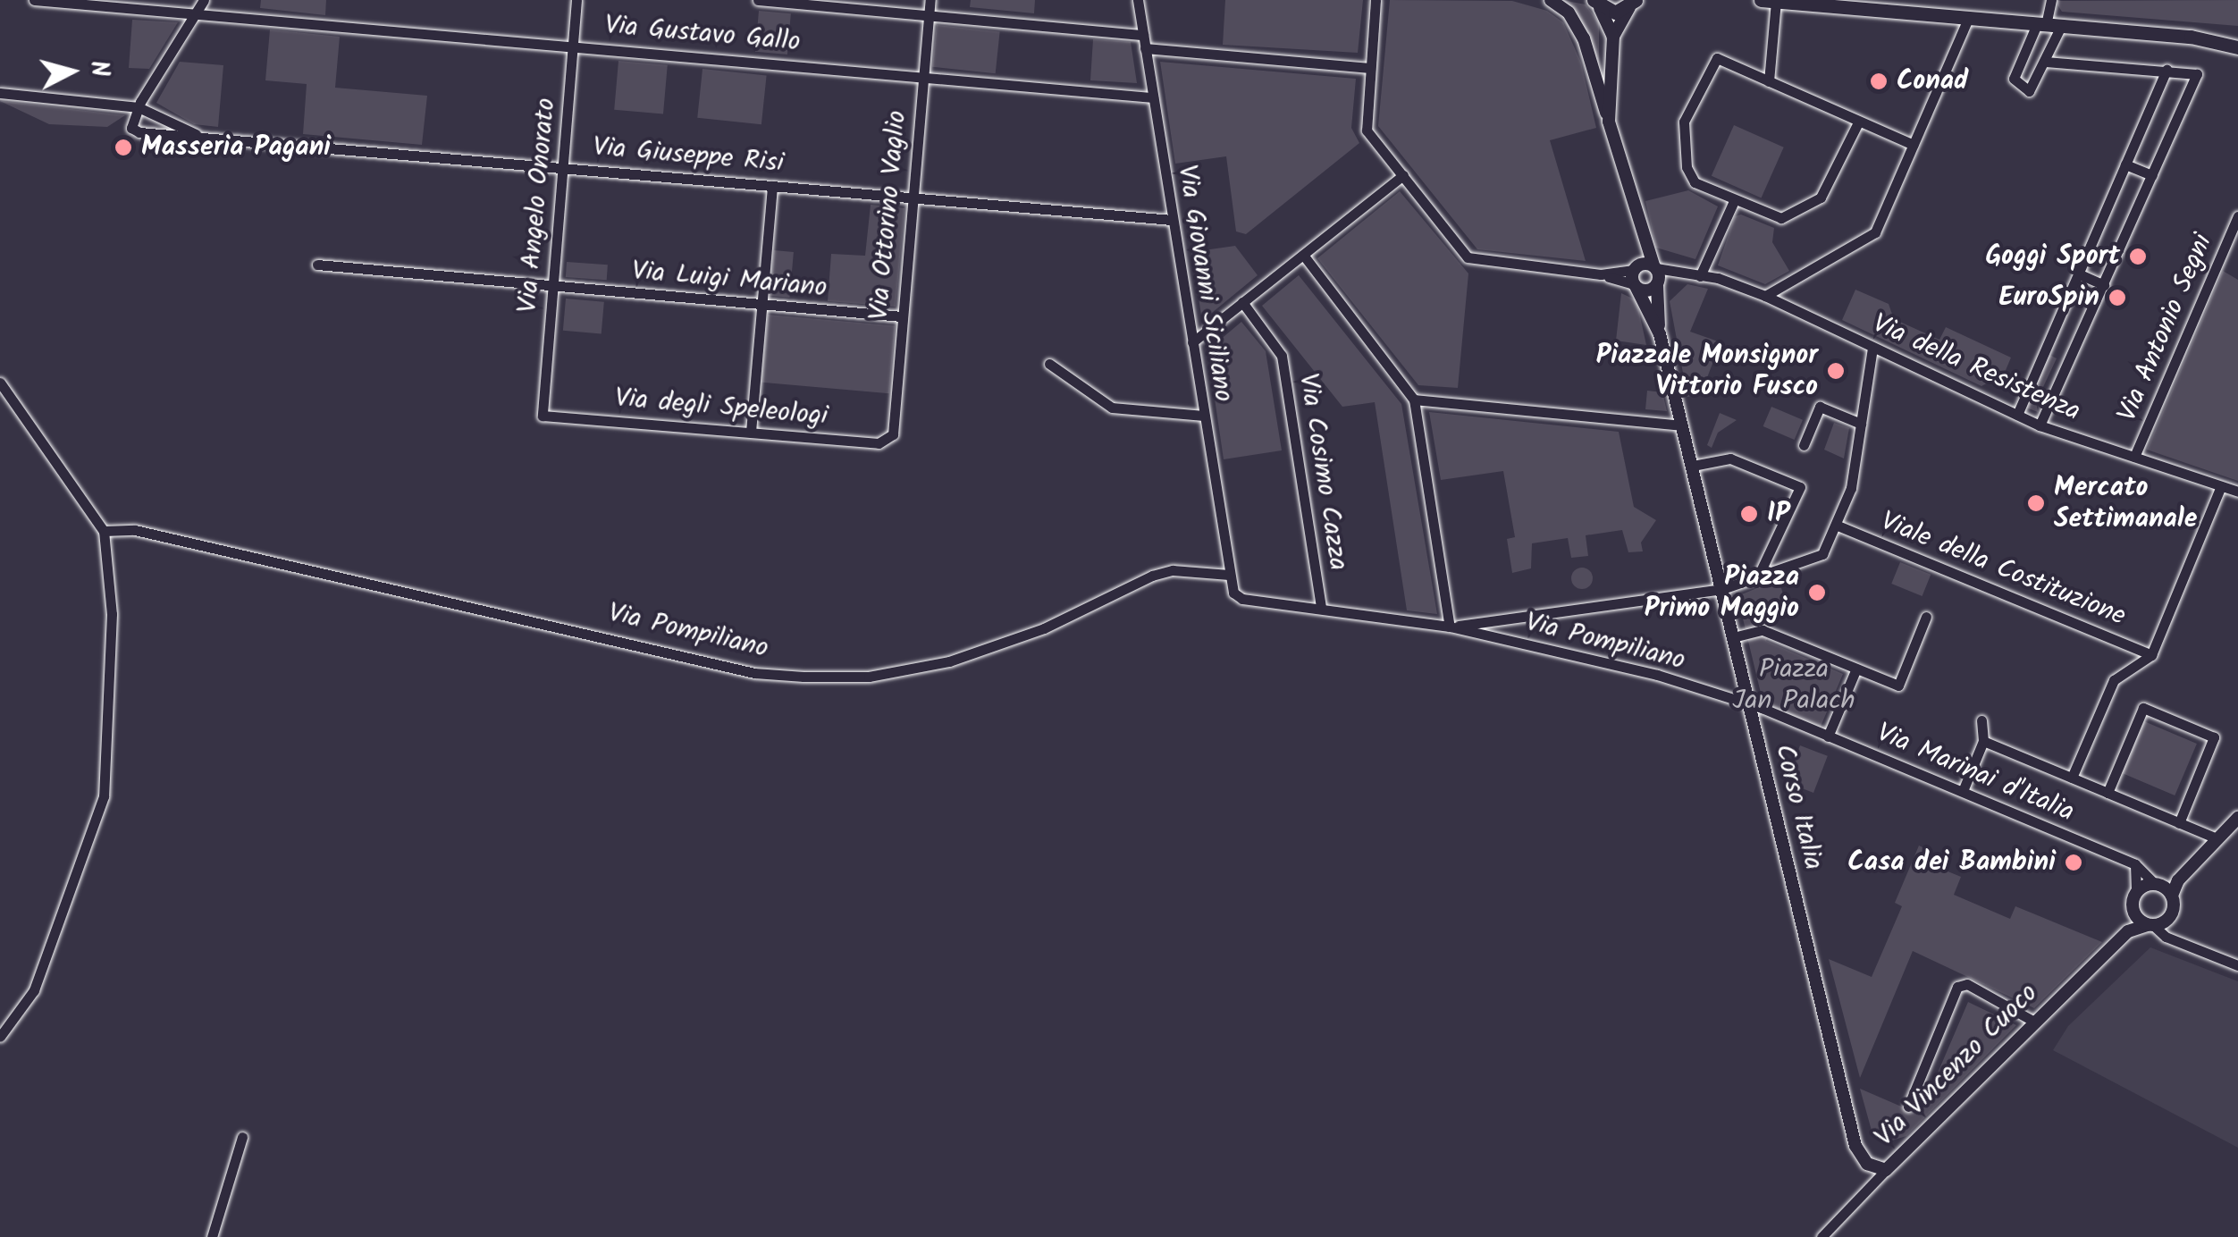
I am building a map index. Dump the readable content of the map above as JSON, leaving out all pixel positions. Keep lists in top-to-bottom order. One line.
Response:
{"streets":{"street":["Via Gustavo Gallo","Via Giuseppe Risi","Via Angelo Onorato","Via Ottorino Vaglio","Via Luigi Mariano","Via Giovanni Siciliano","Via Antonio Segni","Via della Resistenza","Via degli Speleologi","Via Cosimo Cazza","Viale della Costituzione","Via Pompiliano","Via Marinai d'Italia","Corso Italia","Via Vincenzo Cuoco"]},"crossings":[["Via Gustavo Gallo","Via Angelo Onorato"],["Via Gustavo Gallo","Via Ottorino Vaglio"],["Via Gustavo Gallo","Via Giovanni Siciliano"],["Via Giuseppe Risi","Via Angelo Onorato"],["Via Giuseppe Risi","Via Ottorino Vaglio"],["Via Giuseppe Risi","Via Giovanni Siciliano"],["Via Angelo Onorato","Via Luigi Mariano"],["Via Angelo Onorato","Via degli Speleologi"],["Via Ottorino Vaglio","Via Luigi Mariano"],["Via Ottorino Vaglio","Via degli Speleologi"],["Via Giovanni Siciliano","Via Pompiliano"],["Via Antonio Segni","Via della Resistenza"],["Via della Resistenza","Corso Italia"],["Via Cosimo Cazza","Via Pompiliano"],["Viale della Costituzione","Via Pompiliano"],["Via Pompiliano","Via Marinai d'Italia"],["Via Pompiliano","Corso Italia"],["Via Marinai d'Italia","Corso Italia"],["Corso Italia","Via Vincenzo Cuoco"]],"parks":["Piazza Jan Palach"],"places":["Conad","Masseria Pagani","Goggi Sport","EuroSpin","Piazzale Monsignor Vittorio Fusco","Mercato Settimanale","IP","Piazza Primo Maggio","Casa dei Bambini"],"north":"right"}
